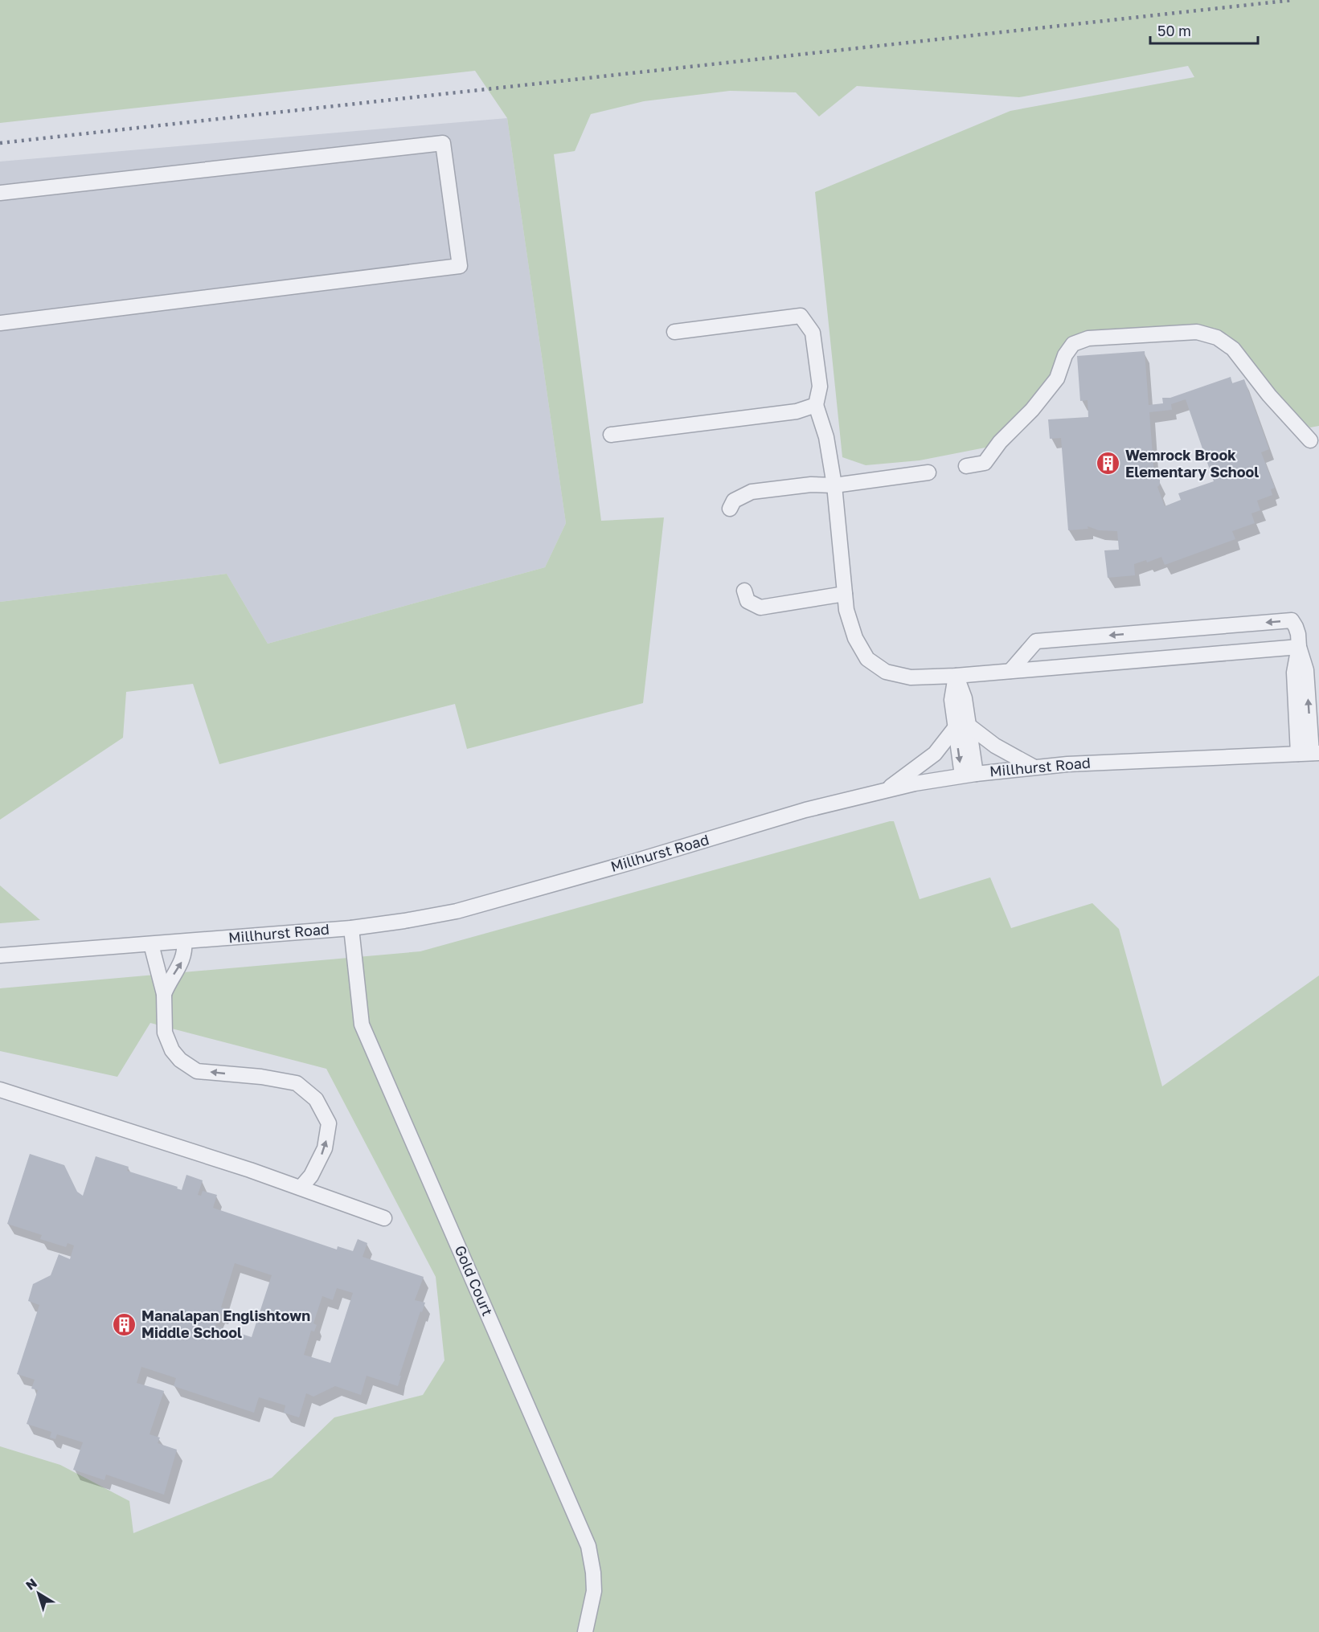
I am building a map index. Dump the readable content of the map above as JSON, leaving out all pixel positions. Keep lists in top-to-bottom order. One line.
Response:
{"streets":{"street":["Millhurst Road","Gold Court"]},"crossings":[["Millhurst Road","Gold Court"]],"places":{"building":["Wemrock Brook Elementary School","Manalapan Englishtown Middle School"]},"scale_bar":"50 m","north":"top left"}
